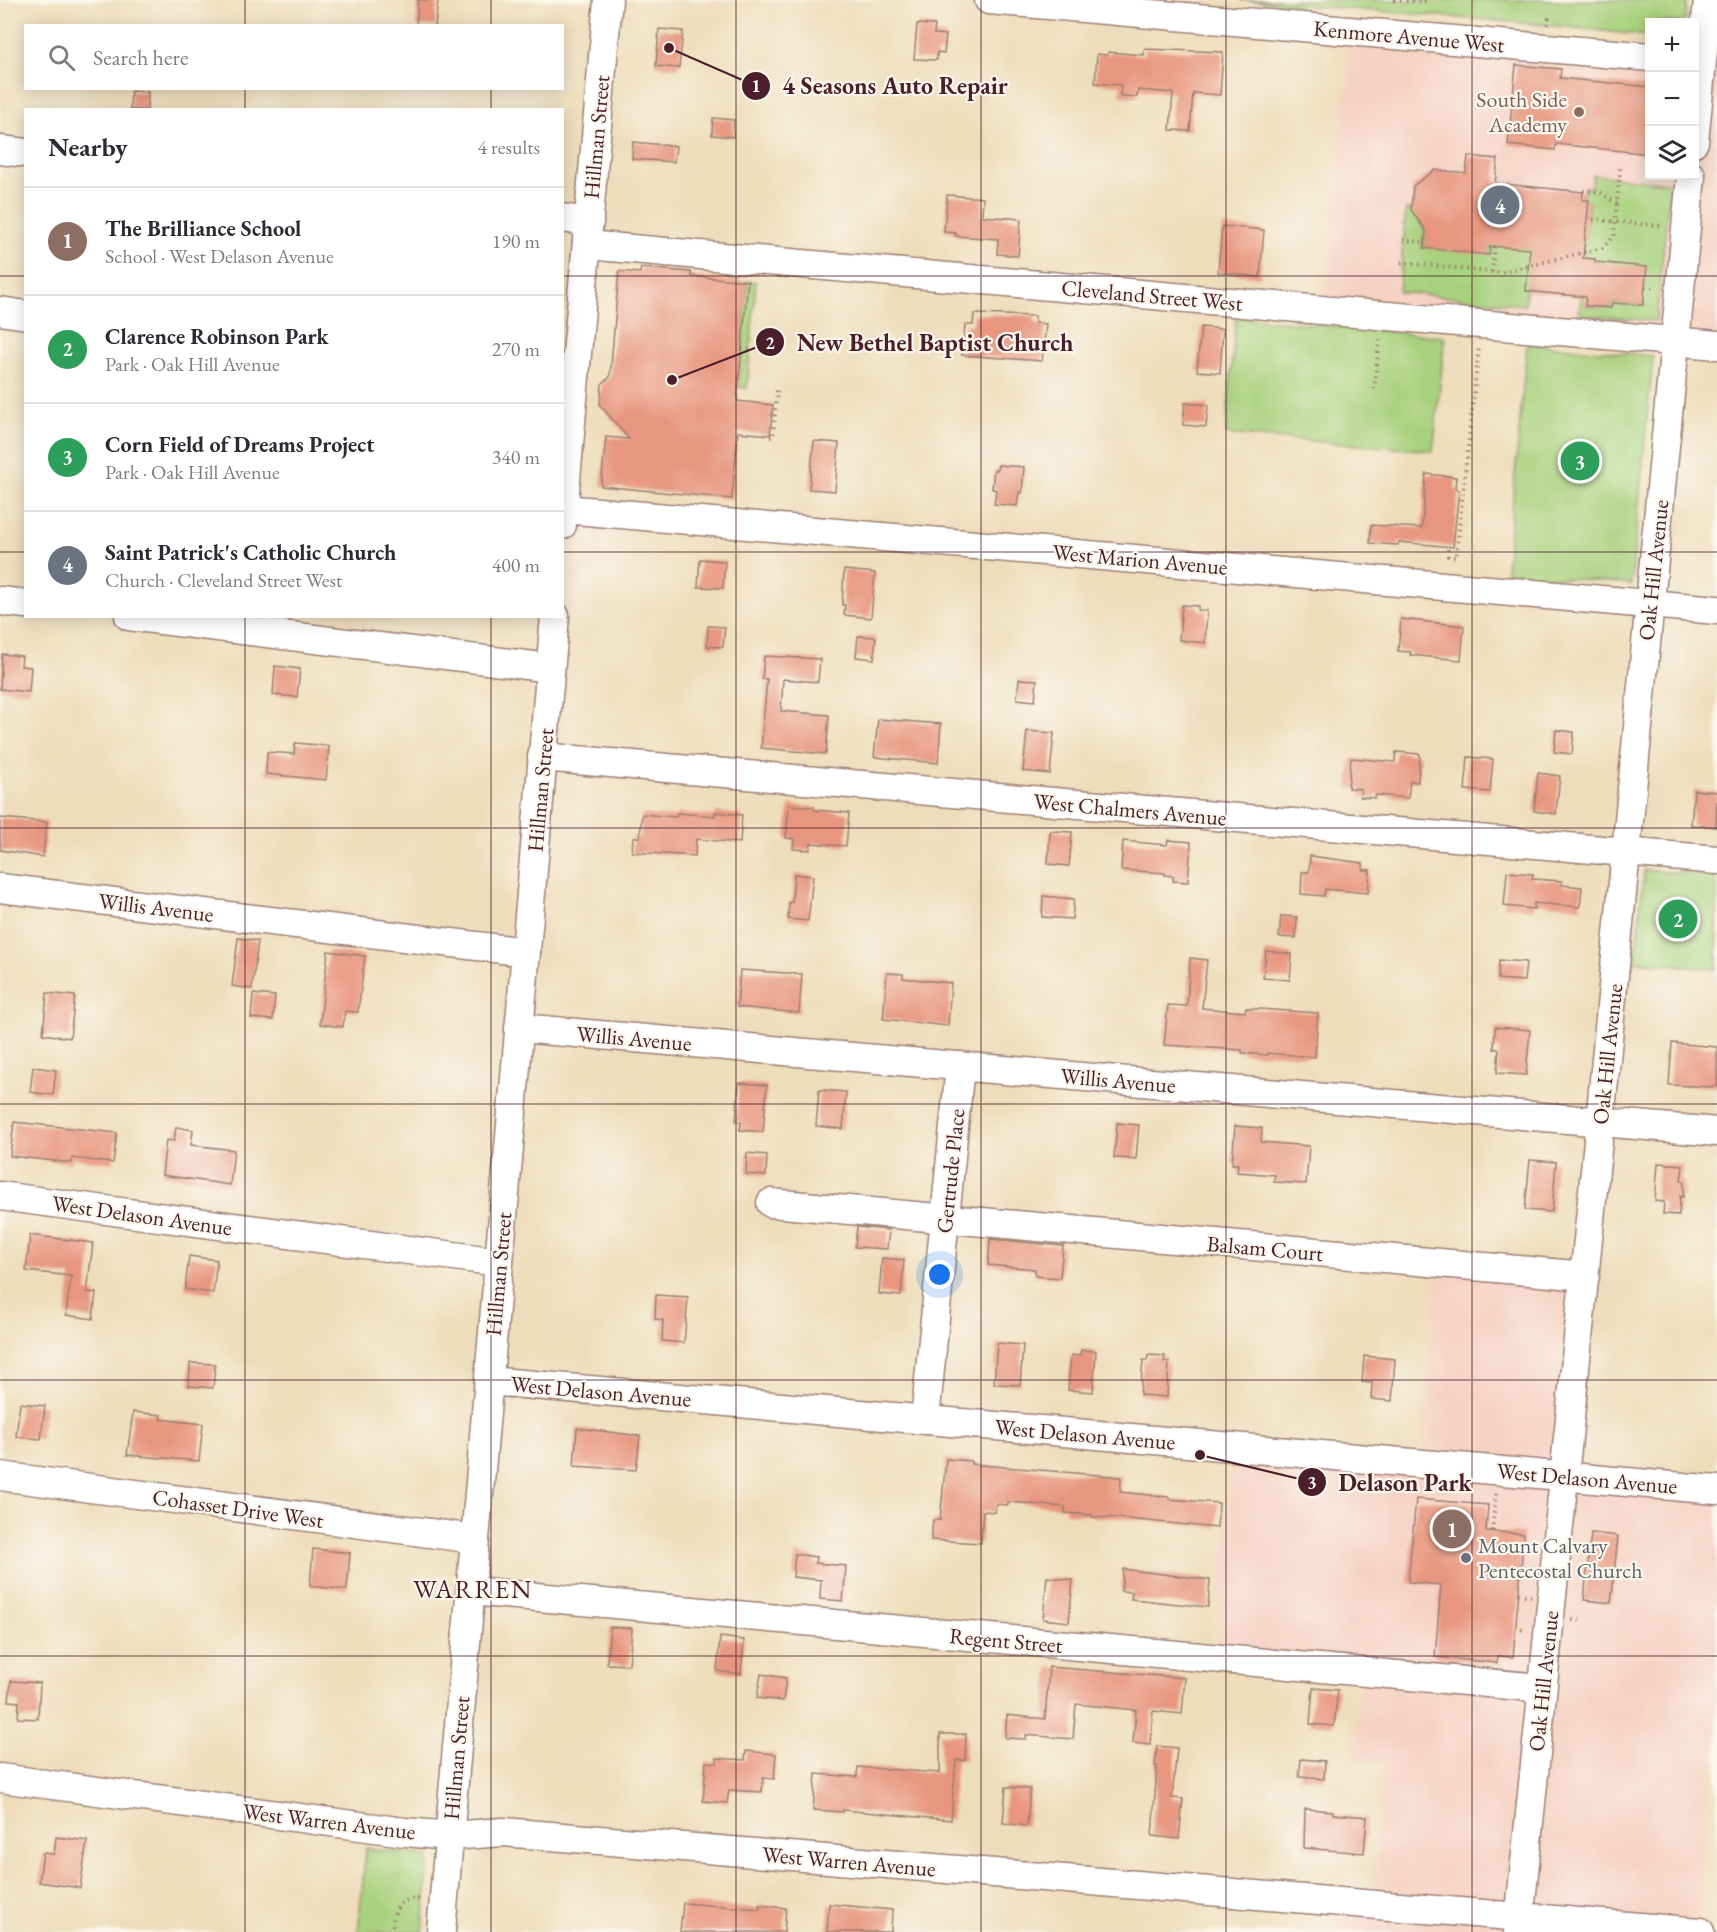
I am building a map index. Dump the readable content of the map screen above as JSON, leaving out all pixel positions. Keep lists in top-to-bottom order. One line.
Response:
{"streets":{"street":["Kenmore Avenue West","Hillman Street","Cleveland Street West","West Marion Avenue","Oak Hill Avenue","West Chalmers Avenue","Willis Avenue","Gertrude Place","West Delason Avenue","Balsam Court","Cohasset Drive West","Regent Street","West Warren Avenue"]},"crossings":[["Hillman Street","Cleveland Street West"],["Hillman Street","West Chalmers Avenue"],["Hillman Street","Willis Avenue"],["Hillman Street","West Delason Avenue"],["Hillman Street","Cohasset Drive West"],["Hillman Street","Regent Street"],["Hillman Street","West Warren Avenue"],["Cleveland Street West","Oak Hill Avenue"],["West Marion Avenue","Oak Hill Avenue"],["Oak Hill Avenue","West Chalmers Avenue"],["Oak Hill Avenue","Willis Avenue"],["Oak Hill Avenue","West Delason Avenue"],["Oak Hill Avenue","Balsam Court"],["Oak Hill Avenue","Regent Street"],["Oak Hill Avenue","West Warren Avenue"],["Willis Avenue","Gertrude Place"],["Gertrude Place","West Delason Avenue"],["Gertrude Place","Balsam Court"]],"districts":["WARREN"],"places":["4 Seasons Auto Repair","South Side Academy","New Bethel Baptist Church","Delason Park","Mount Calvary Pentecostal Church"],"page":{"map_buttons":["+","−"],"search":"Search here","heading":["Nearby","4 results"],"pins":["4","3","2","1"],"list":[{"mark":"1","name":"The Brilliance School","note":"School · West Delason Avenue","value":"190 m"},{"mark":"2","name":"Clarence Robinson Park","note":"Park · Oak Hill Avenue","value":"270 m"},{"mark":"3","name":"Corn Field of Dreams Project","note":"Park · Oak Hill Avenue","value":"340 m"},{"mark":"4","name":"Saint Patrick's Catholic Church","note":"Church · Cleveland Street West","value":"400 m"}]}}
